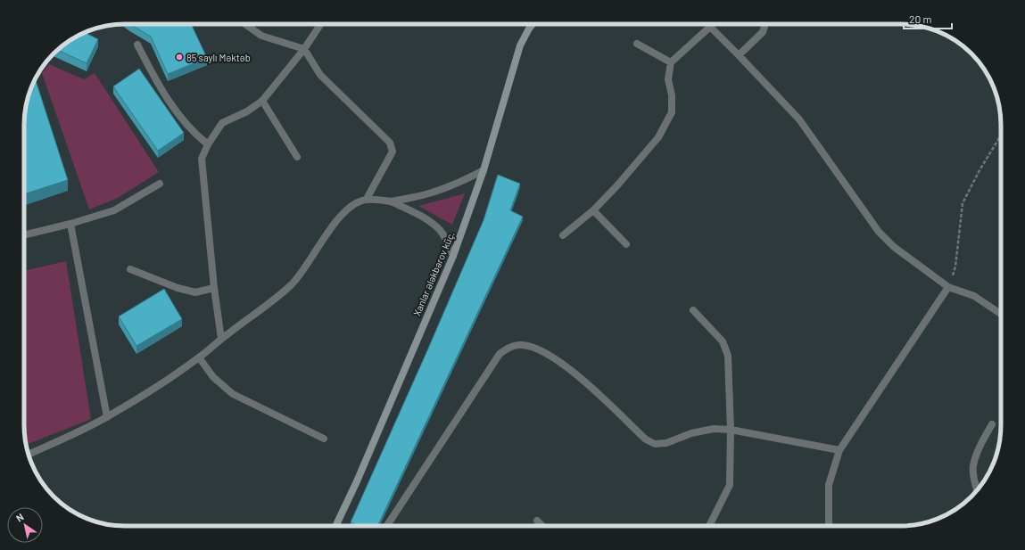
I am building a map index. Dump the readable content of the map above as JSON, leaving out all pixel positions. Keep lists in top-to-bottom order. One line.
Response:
{"streets":{"street":["Xanlar Ələkbərov küç."]},"places":["85 saylı Məktəb"],"scale_bar":"20 m","north":"top left"}
